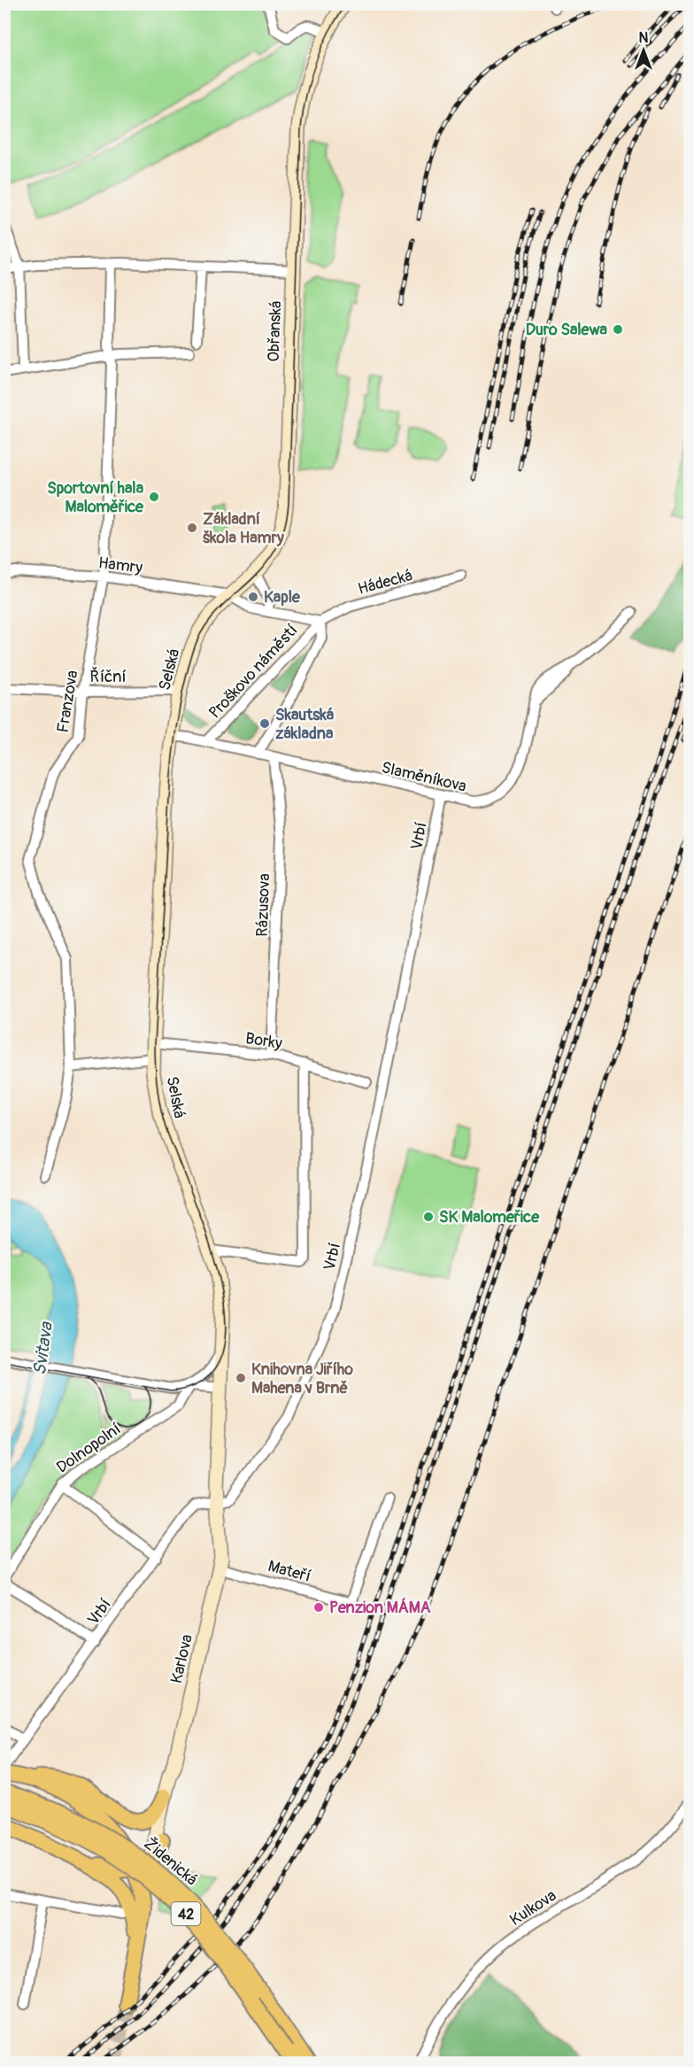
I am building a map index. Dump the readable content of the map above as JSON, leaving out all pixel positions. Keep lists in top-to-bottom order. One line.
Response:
{"streets":{"main road":["Obřanská","Selská","Karlova","Židenická","42"],"street":["Hamry","Hádecká","Proškovo náměstí","Říční","Franzova","Slaměníkova","Vrbí","Rázusova","Borky","Dolnopolní","Mateří","Kulkova"]},"crossings":[["Obřanská","Hamry"],["Obřanská","Selská"],["Obřanská","Proškovo náměstí"],["Hamry","Proškovo náměstí"],["Hamry","Franzova"],["Hádecká","Proškovo náměstí"],["Selská","Proškovo náměstí"],["Selská","Říční"],["Selská","Vrbí"],["Selská","Borky"],["Selská","Dolnopolní"],["Selská","Mateří"],["Selská","Karlova"],["Proškovo náměstí","Slaměníkova"],["Proškovo náměstí","Rázusova"],["Říční","Franzova"],["Slaměníkova","Vrbí"],["Slaměníkova","Rázusova"],["Vrbí","Dolnopolní"],["Rázusova","Borky"],["Mateří","Karlova"]],"water":["Svitava"],"places":["Duro Salewa","Sportovní hala Maloměřice","Základní škola Hamry","Kaple","Skautská základna","SK Malomeřice","Knihovna Jiřího Mahena v Brně","Penzion MÁMA"],"north":"top"}
